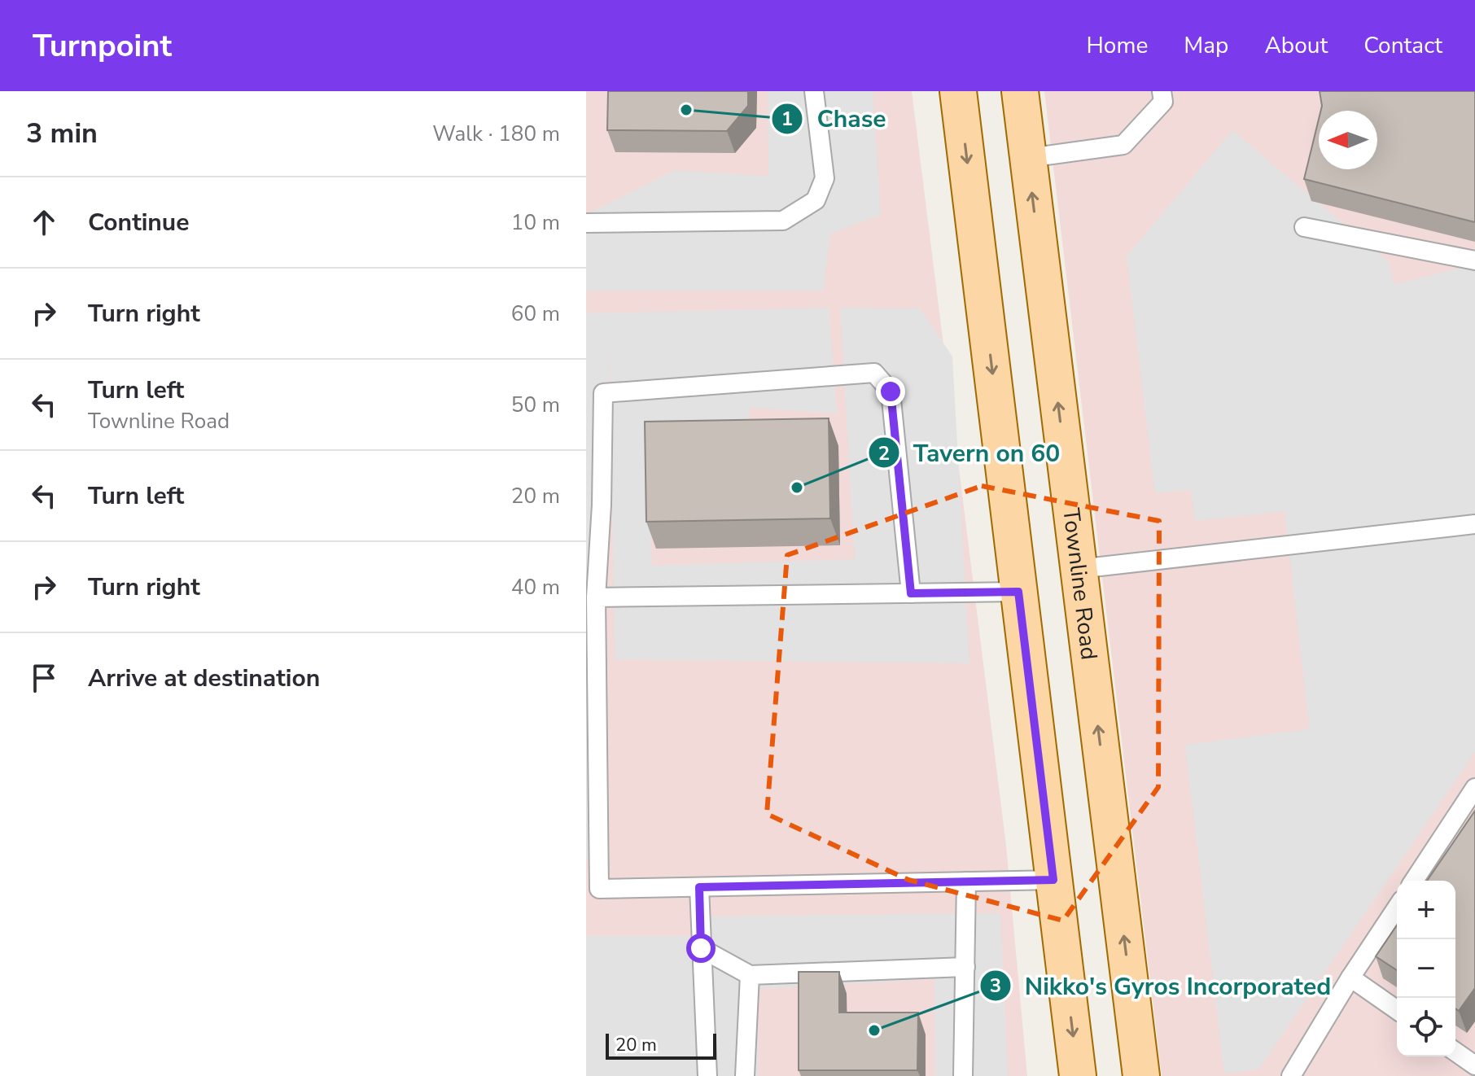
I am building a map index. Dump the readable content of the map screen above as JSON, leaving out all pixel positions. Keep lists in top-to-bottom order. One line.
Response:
{"streets":{"main road":["Townline Road"]},"places":["Chase","Tavern on 60","Nikko's Gyros Incorporated"],"scale_bar":"20 m","north":"left","page":{"header":"Turnpoint","nav":["Home","Map","About","Contact"],"heading":["3 min","Walk · 180 m"],"list":[["Continue","10 m"],["Turn right","60 m"],["Turn left","Townline Road","50 m"],["Turn left","20 m"],["Turn right","40 m"],"Arrive at destination"],"map_buttons":["+","−"],"scale":"20 m"}}
